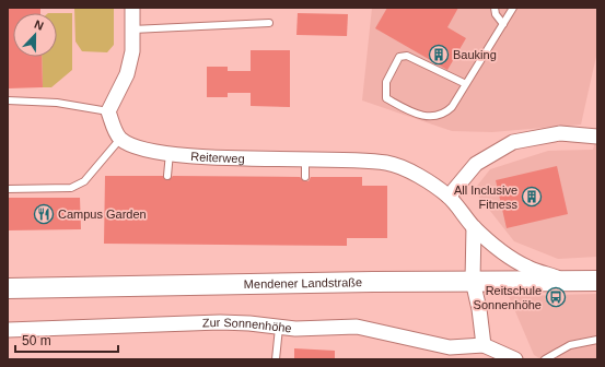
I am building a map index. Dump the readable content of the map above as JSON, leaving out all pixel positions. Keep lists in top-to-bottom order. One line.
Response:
{"streets":{"main road":["Mendener Landstraße"],"street":["Reiterweg","Zur Sonnenhöhe"]},"crossings":[["Reiterweg","Mendener Landstraße"]],"places":{"building":["Bauking","All Inclusive Fitness"],"restaurant":["Campus Garden"],"bus stop":["Reitschule Sonnenhöhe"]},"scale_bar":"50 m","north":"top"}
